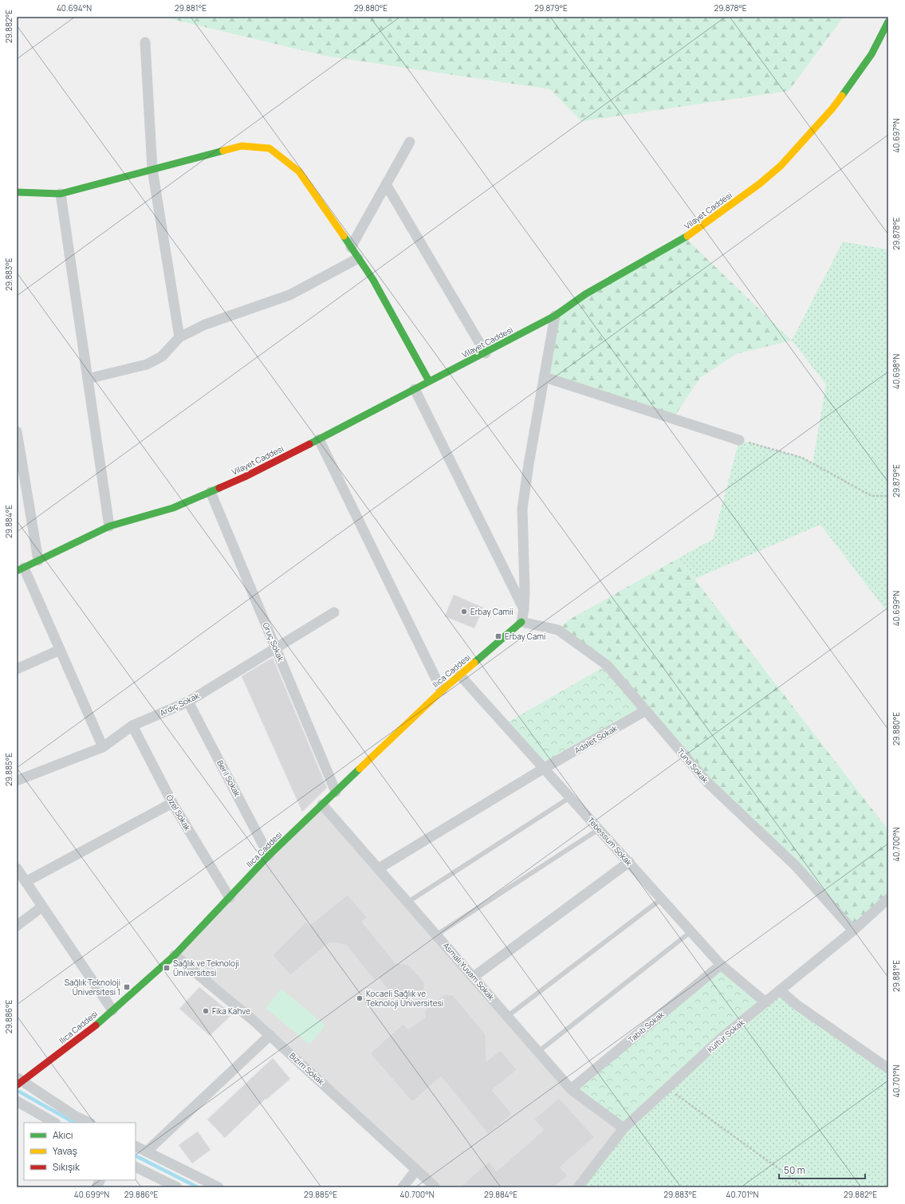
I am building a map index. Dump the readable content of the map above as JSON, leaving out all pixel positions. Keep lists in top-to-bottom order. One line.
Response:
{"streets":{"street":["Vilayet Caddesi","Oruç Sokak","Ilıca Caddesi","Ardıç Sokak","Adalet Sokak","Tuna Sokak","Beril Sokak","Özel Sokak","Tebessüm Sokak","Asmalı Yuvam Sokak","Tabib Sokak","Kültür Sokak","Bizim Sokak"]},"crossings":[["Vilayet Caddesi","Oruç Sokak"],["Oruç Sokak","Ilıca Caddesi"],["Oruç Sokak","Ardıç Sokak"],["Ilıca Caddesi","Tuna Sokak"],["Ilıca Caddesi","Beril Sokak"],["Ilıca Caddesi","Özel Sokak"],["Ilıca Caddesi","Tebessüm Sokak"],["Ilıca Caddesi","Asmalı Yuvam Sokak"],["Ilıca Caddesi","Bizim Sokak"],["Ardıç Sokak","Beril Sokak"],["Ardıç Sokak","Özel Sokak"],["Adalet Sokak","Tuna Sokak"],["Adalet Sokak","Tebessüm Sokak"],["Adalet Sokak","Asmalı Yuvam Sokak"],["Tuna Sokak","Kültür Sokak"],["Tebessüm Sokak","Tabib Sokak"],["Tebessüm Sokak","Kültür Sokak"],["Asmalı Yuvam Sokak","Tabib Sokak"],["Asmalı Yuvam Sokak","Kültür Sokak"]],"places":{"other":["Erbay Camii","Kocaeli Sağlık ve Teknoloji Üniversitesi","Fika Kahve"],"transit":["Erbay Cami","Sağlık ve Teknoloji Üniversitesi","Sağlık Teknoloji Üniversitesi 1"]},"legend":["Akıcı","Yavaş","Sıkışık"],"scale_bar":"50 m","coordinates":["40.694°N","29.881°E","29.880°E","29.879°E","29.878°E","29.882°E","40.697°N","29.883°E","40.698°N","29.884°E","40.699°N","29.885°E","40.700°N","29.886°E","40.701°N"]}
